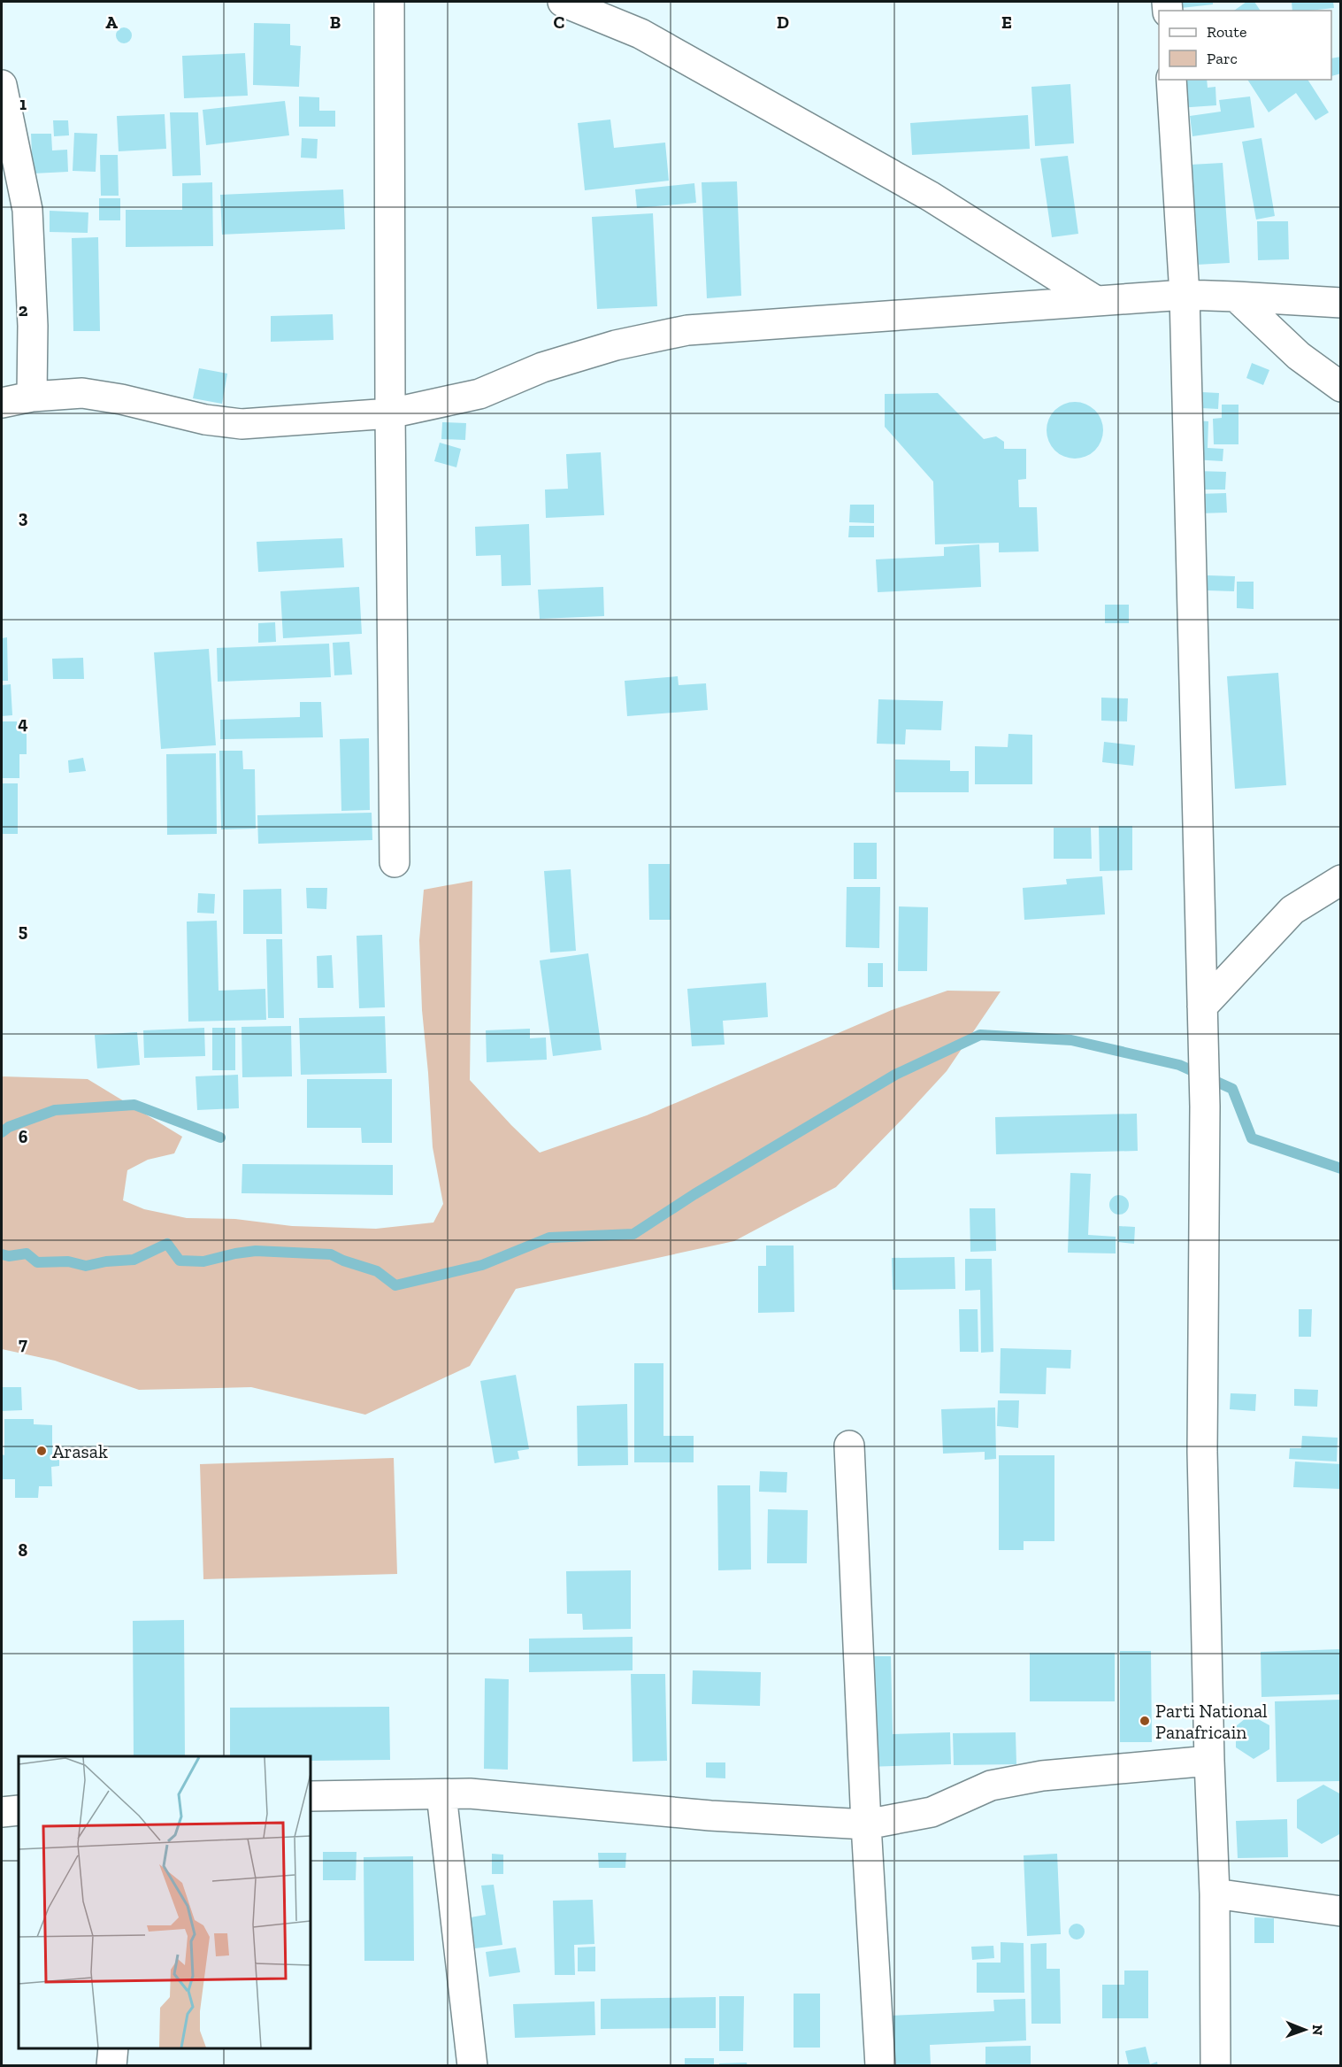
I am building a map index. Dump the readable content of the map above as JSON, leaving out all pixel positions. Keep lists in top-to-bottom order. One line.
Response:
{"places":["Arasak","Parti National Panafricain"],"legend":["Route","Parc"],"north":"right","grid":{"columns":["A","B","C","D","E"],"rows":["1","2","3","4","5","6","7","8"]}}
